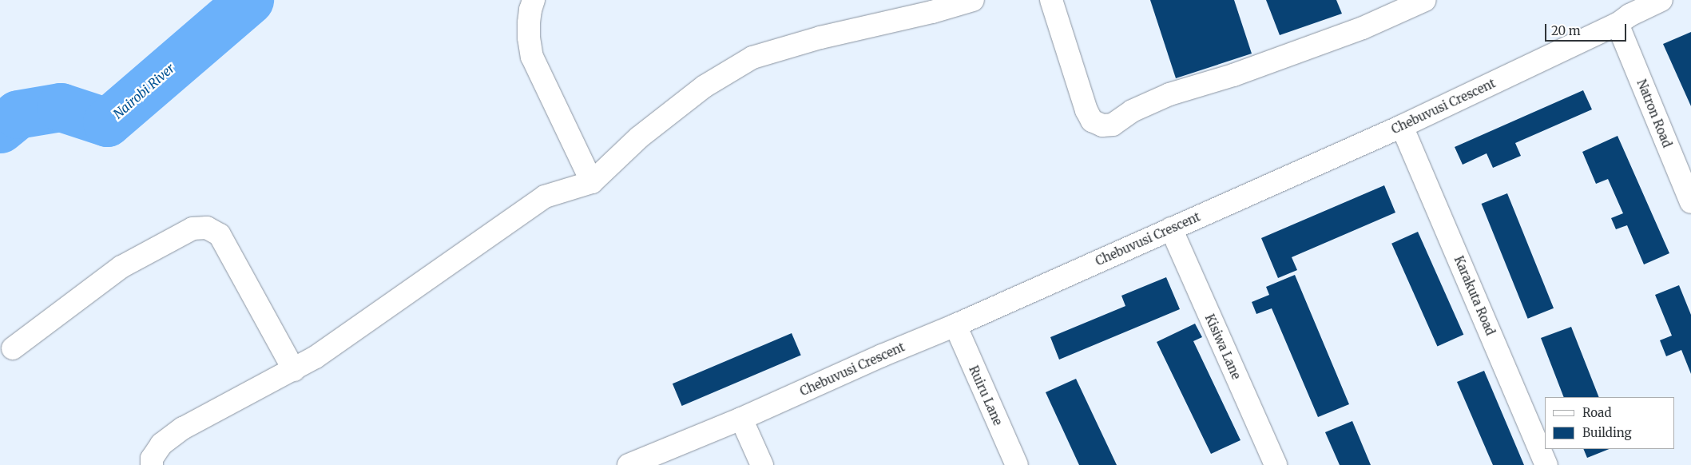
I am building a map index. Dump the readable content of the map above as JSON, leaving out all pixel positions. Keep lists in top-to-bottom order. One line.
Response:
{"streets":{"street":["Chebuvusi Crescent","Natron Road","Karakuta Road","Kisiwa Lane","Ruiru Lane"]},"crossings":[["Chebuvusi Crescent","Natron Road"],["Chebuvusi Crescent","Karakuta Road"],["Chebuvusi Crescent","Kisiwa Lane"],["Chebuvusi Crescent","Ruiru Lane"]],"water":["Nairobi River"],"legend":["Road","Building"],"scale_bar":"20 m"}
